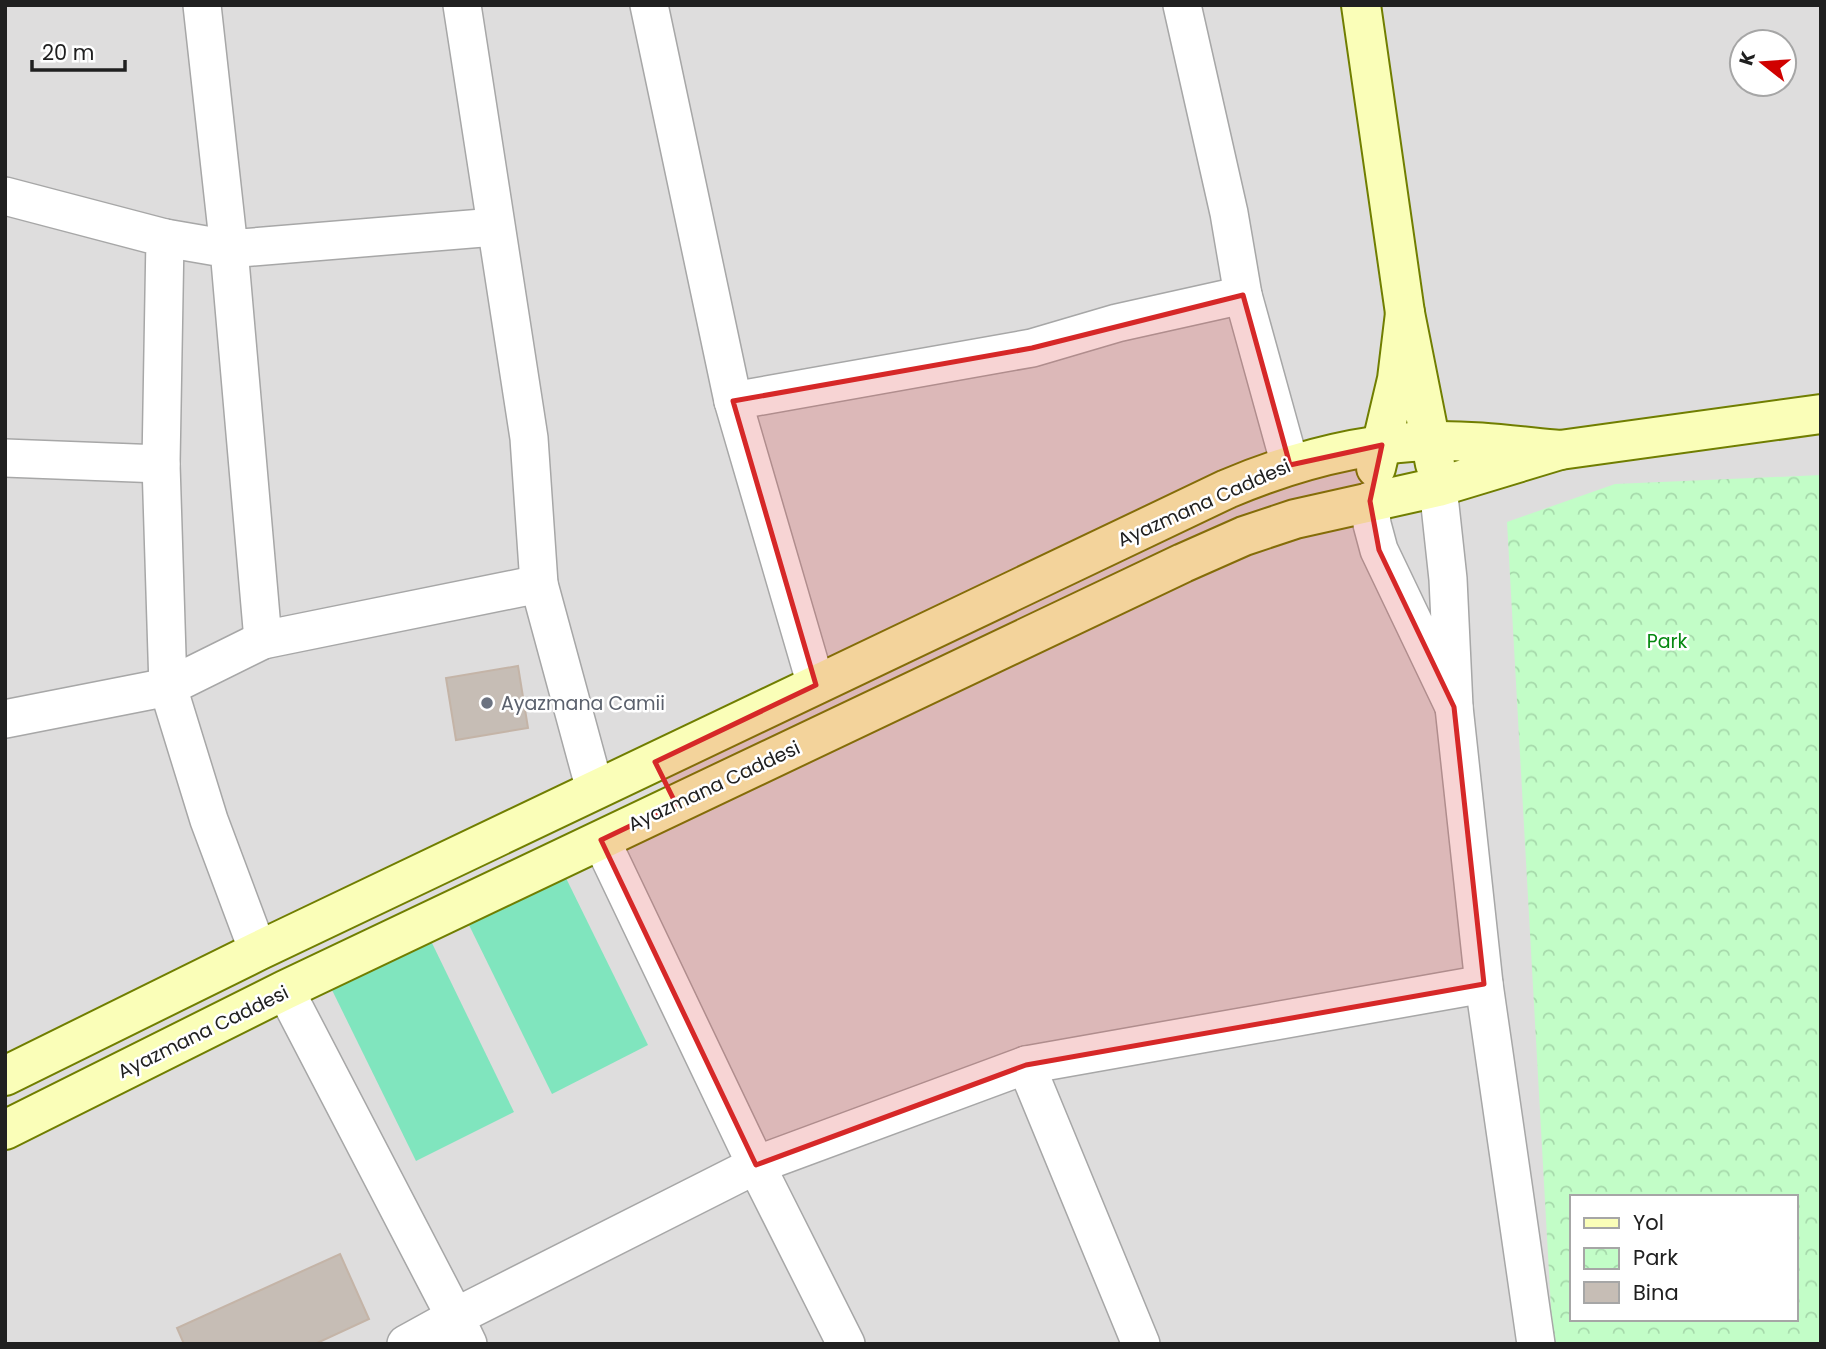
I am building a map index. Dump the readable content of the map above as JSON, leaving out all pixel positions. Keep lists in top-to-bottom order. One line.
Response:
{"streets":{"main road":["Ayazmana Caddesi"]},"parks":["Park"],"places":["Ayazmana Camii"],"legend":["Yol","Park","Bina"],"scale_bar":"20 m","north":"left"}
